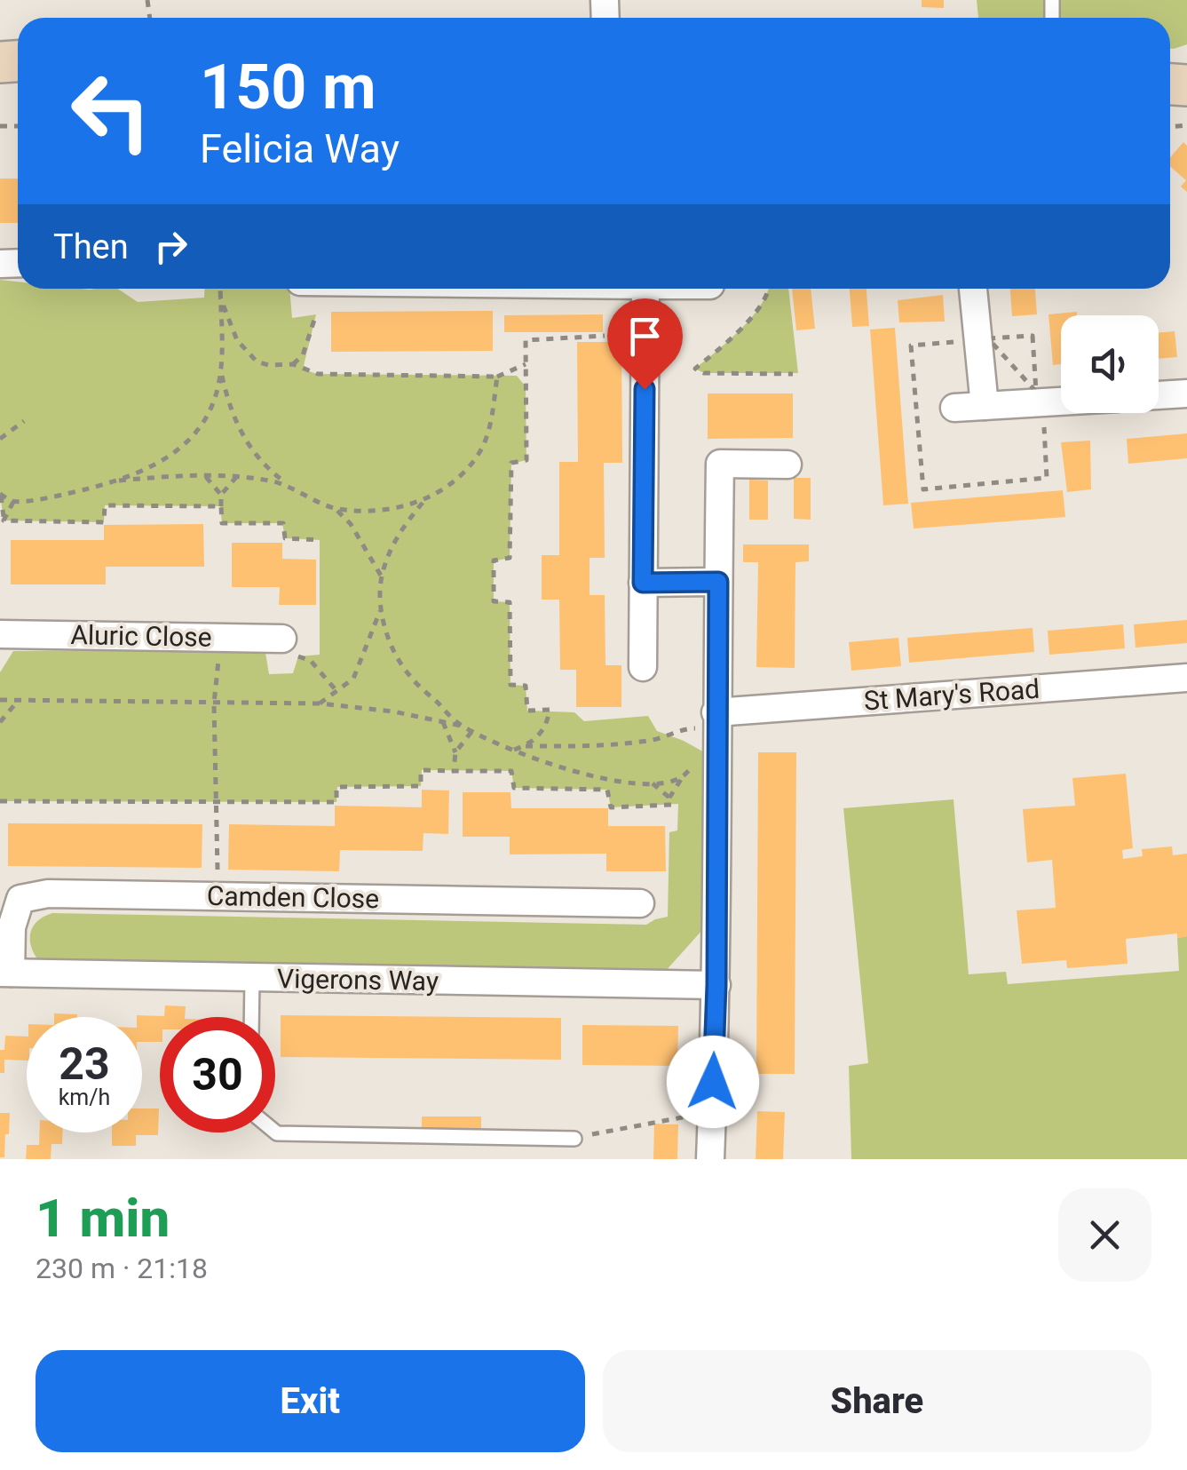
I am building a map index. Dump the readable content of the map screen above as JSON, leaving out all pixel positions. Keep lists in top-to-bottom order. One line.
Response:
{"streets":{"street":["Aluric Close","St Mary's Road","Camden Close","Vigerons Way"]},"crossings":[["Camden Close","Vigerons Way"]],"page":{"turn":["150 m","Felicia Way"],"then":"Then","speed":"23 km/h","limit":"30","heading":["1 min","230 m · 21:18"],"buttons":["Exit","Share"]}}
